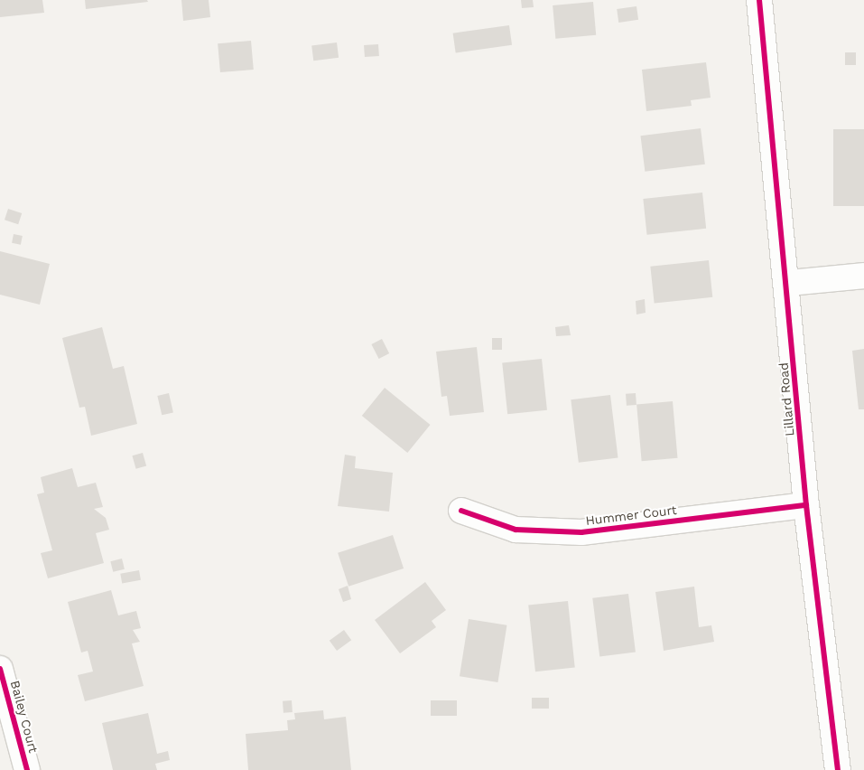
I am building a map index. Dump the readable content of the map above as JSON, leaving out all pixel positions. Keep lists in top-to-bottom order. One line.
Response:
{"streets":{"street":["Lillard Road","Hummer Court","Bailey Court"]},"crossings":[["Lillard Road","Hummer Court"]]}
